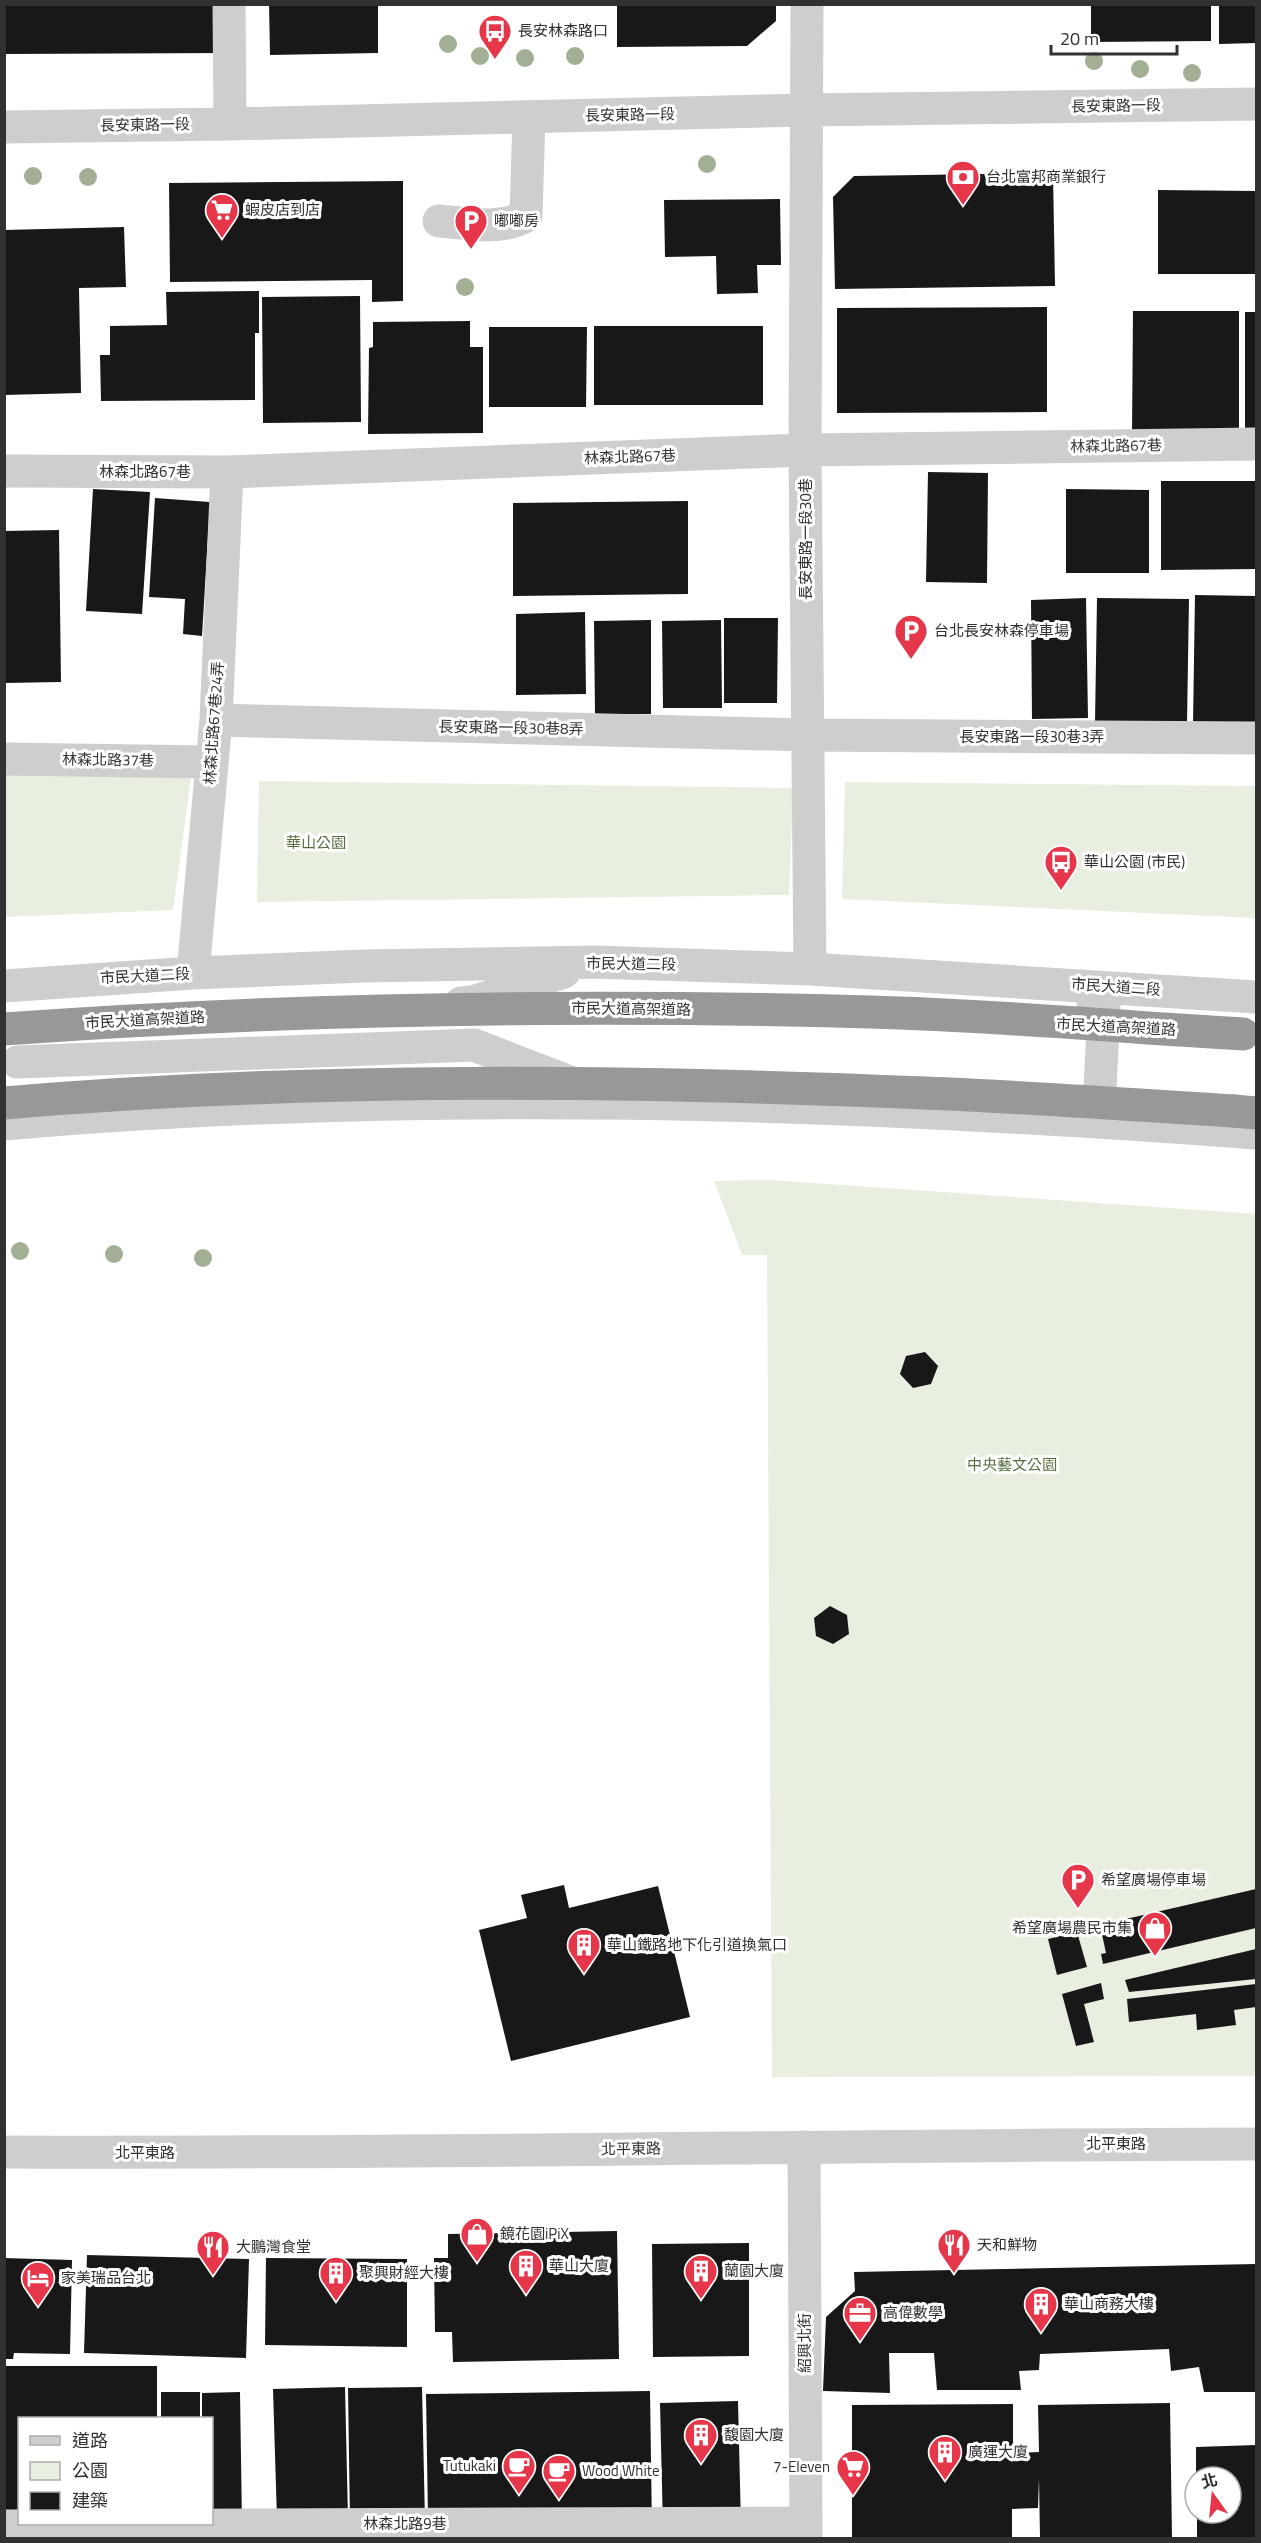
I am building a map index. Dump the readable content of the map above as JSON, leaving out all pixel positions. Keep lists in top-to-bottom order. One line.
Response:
{"streets":{"highway":["市民大道高架道路"],"street":["長安東路一段","林森北路67巷","長安東路一段30巷","林森北路67巷24弄","長安東路一段30巷8弄","長安東路一段30巷3弄","林森北路37巷","市民大道二段","北平東路","紹興北街","林森北路9巷"]},"crossings":[["長安東路一段","長安東路一段30巷"],["林森北路67巷","長安東路一段30巷"],["林森北路67巷","林森北路67巷24弄"],["長安東路一段30巷","長安東路一段30巷8弄"],["長安東路一段30巷","長安東路一段30巷3弄"],["長安東路一段30巷","市民大道二段"],["林森北路67巷24弄","長安東路一段30巷8弄"],["林森北路67巷24弄","林森北路37巷"],["林森北路67巷24弄","市民大道二段"],["長安東路一段30巷8弄","長安東路一段30巷3弄"],["北平東路","紹興北街"],["紹興北街","林森北路9巷"]],"parks":["華山公園","中央藝文公園"],"places":{"bus stop":["長安林森路口","華山公園 (市民)"],"bank":["台北富邦商業銀行"],"supermarket":["蝦皮店到店","7-Eleven"],"parking":["嘟嘟房","台北長安林森停車場","希望廣場停車場"],"shop":["希望廣場農民市集","鏡花園iPiX"],"building":["華山鐵路地下化引道換氣口","華山大廈","蘭園大廈","聚興財經大樓","華山商務大樓","馥園大廈","廣運大廈"],"restaurant":["天和鮮物","大鵬灣食堂"],"hotel":["家美瑞品台北"],"office":["高偉數學"],"cafe":["Tutukaki","Wood White"]},"legend":["道路","公園","建築"],"scale_bar":"20 m","north":"top"}
